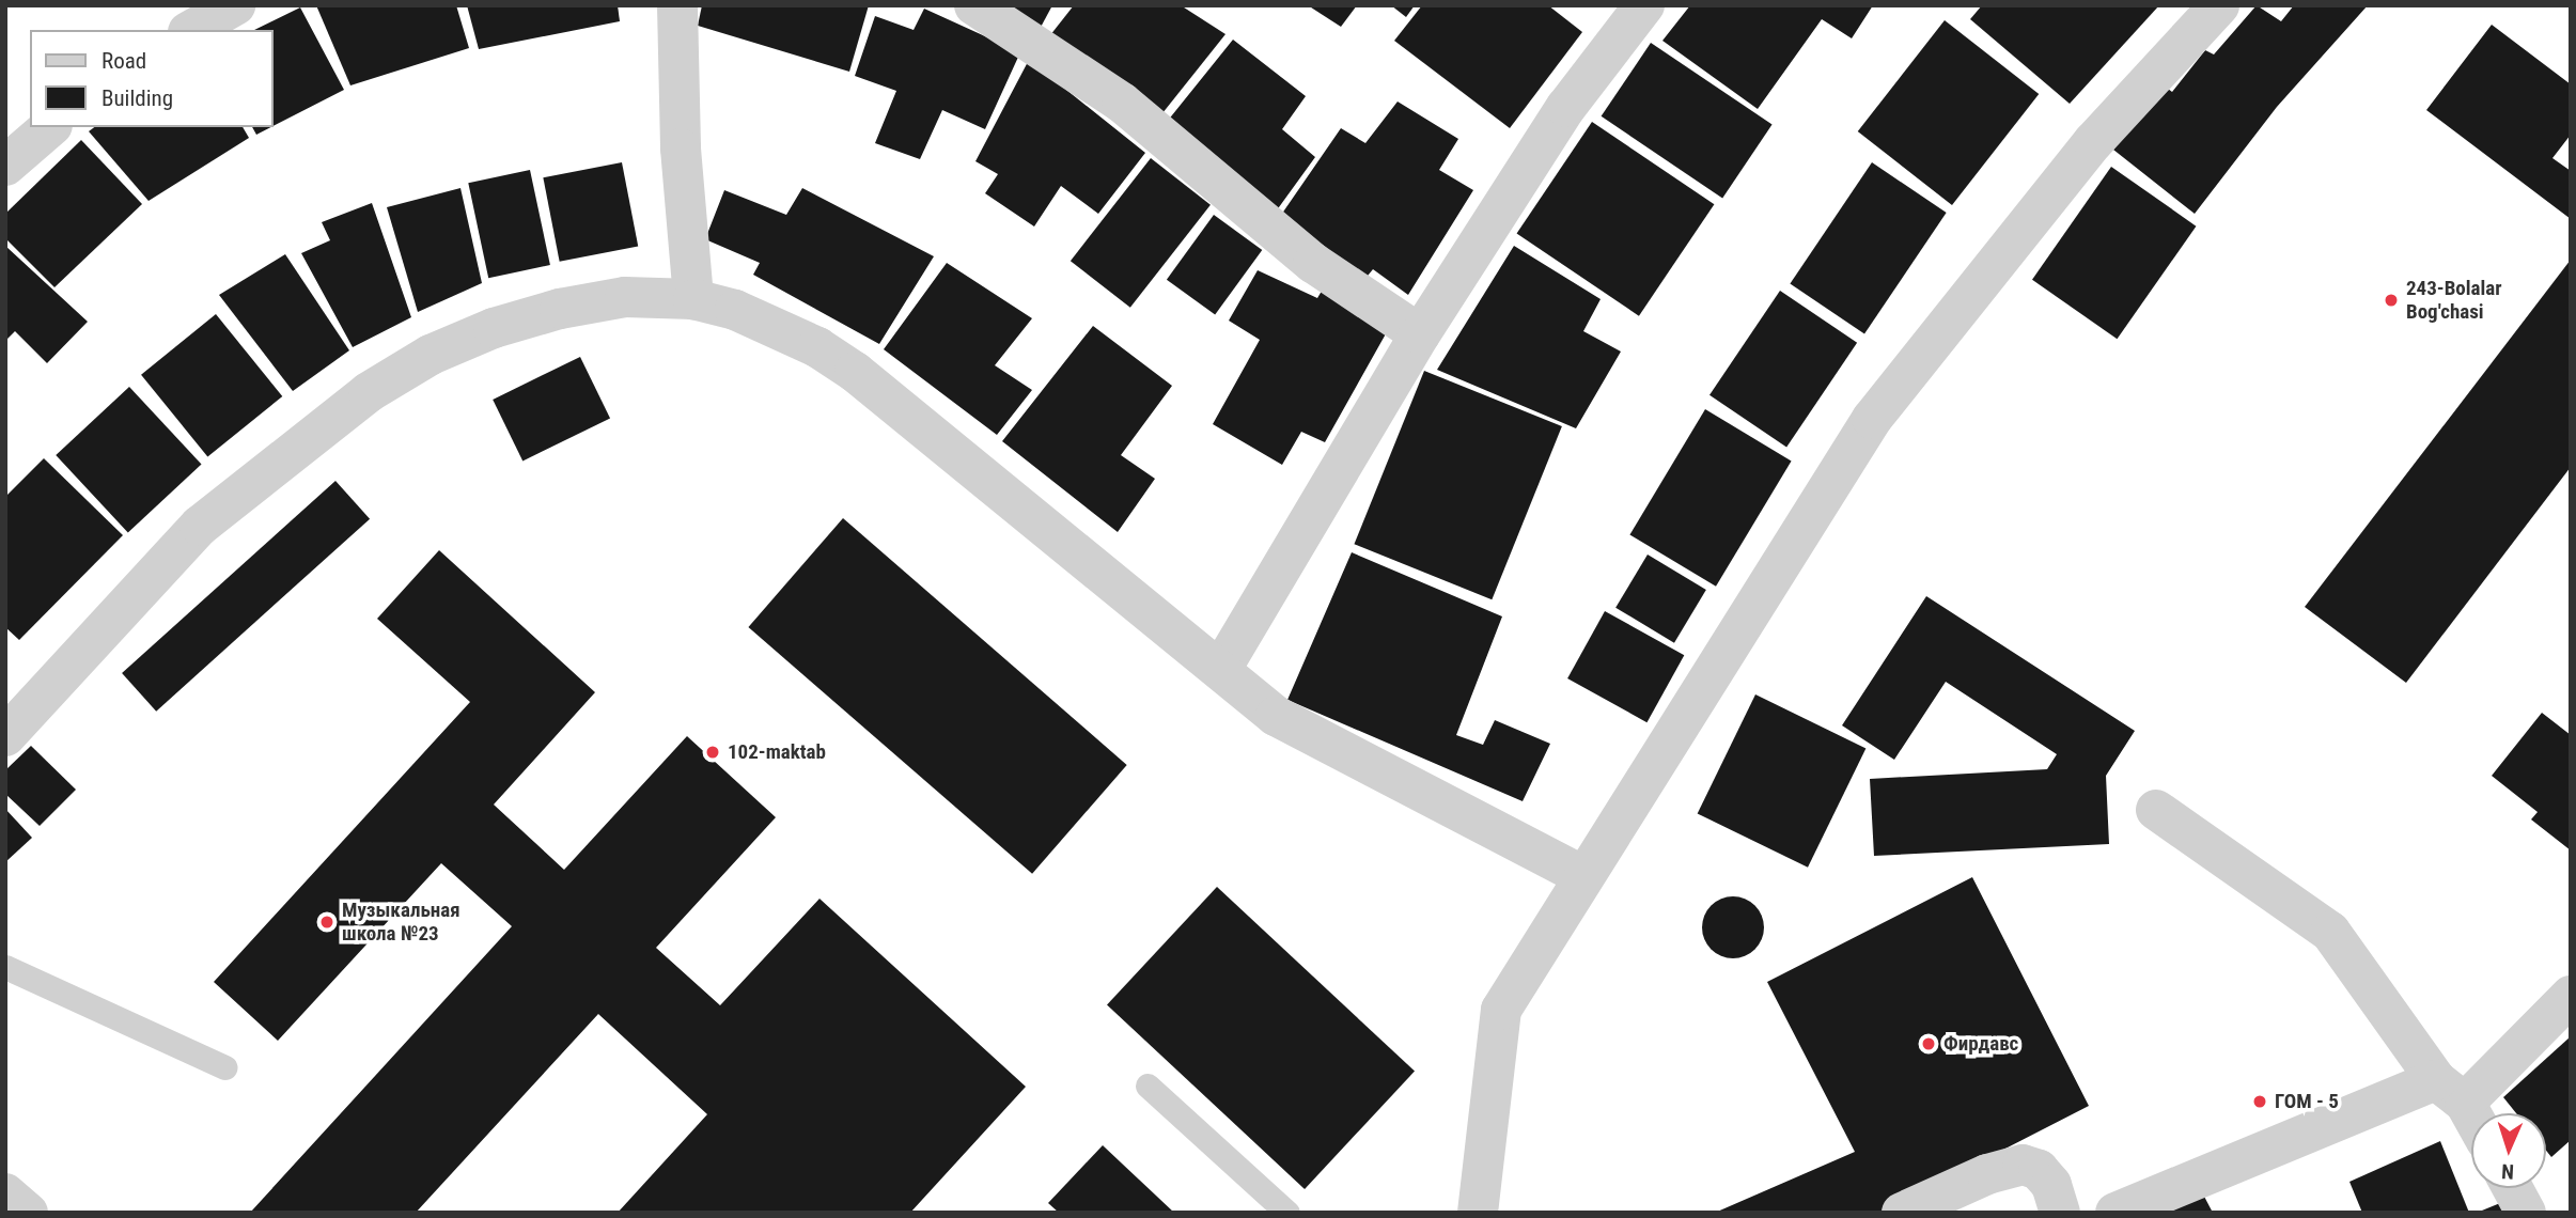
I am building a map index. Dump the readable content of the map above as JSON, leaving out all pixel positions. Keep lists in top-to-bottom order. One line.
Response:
{"places":["243-Bolalar Bog'chasi","102-maktab","Музыкальная школа №23","Фирдавс","ГОМ - 5"],"legend":["Road","Building"],"north":"bottom"}
